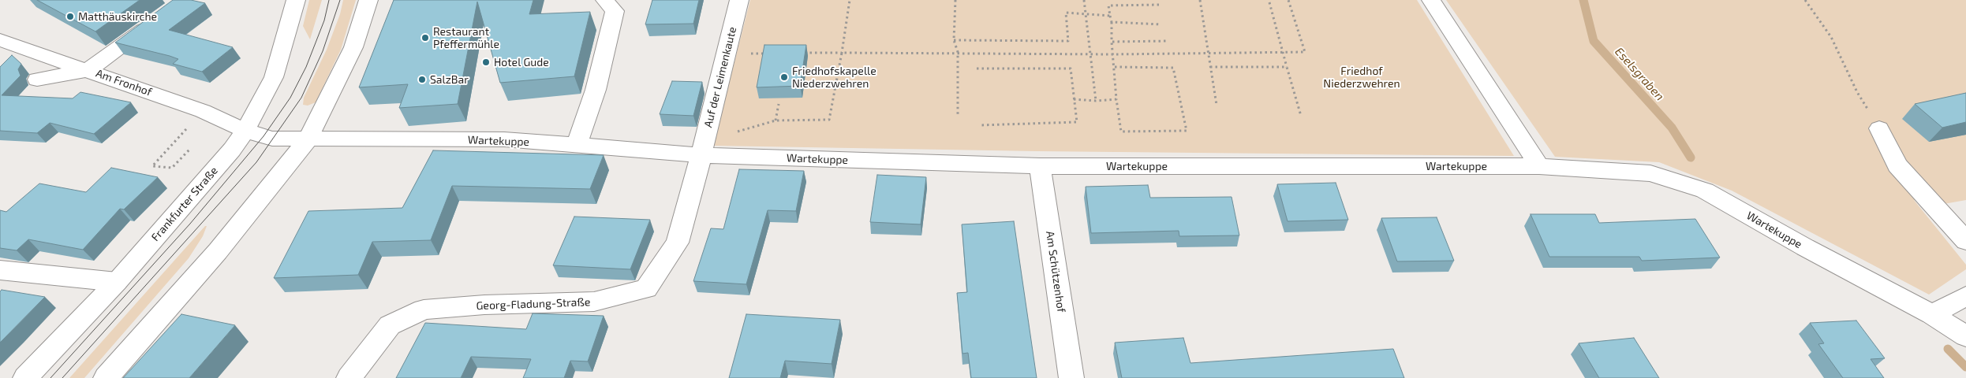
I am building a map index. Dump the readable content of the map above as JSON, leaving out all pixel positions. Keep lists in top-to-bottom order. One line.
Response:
{"streets":{"street":["Auf der Leimenkaute","Am Fronhof","Wartekuppe","Frankfurter Straße","Am Schützenhof","Georg-Fladung-Straße"]},"crossings":[["Auf der Leimenkaute","Wartekuppe"],["Auf der Leimenkaute","Georg-Fladung-Straße"],["Am Fronhof","Wartekuppe"],["Am Fronhof","Frankfurter Straße"],["Wartekuppe","Am Schützenhof"],["Wartekuppe","Georg-Fladung-Straße"]],"water":["Eselsgraben"],"parks":["Friedhof Niederzwehren"],"places":["Matthäuskirche","Restaurant Pfeffermühle","Hotel Gude","Friedhofskapelle Niederzwehren","SalzBar"]}
